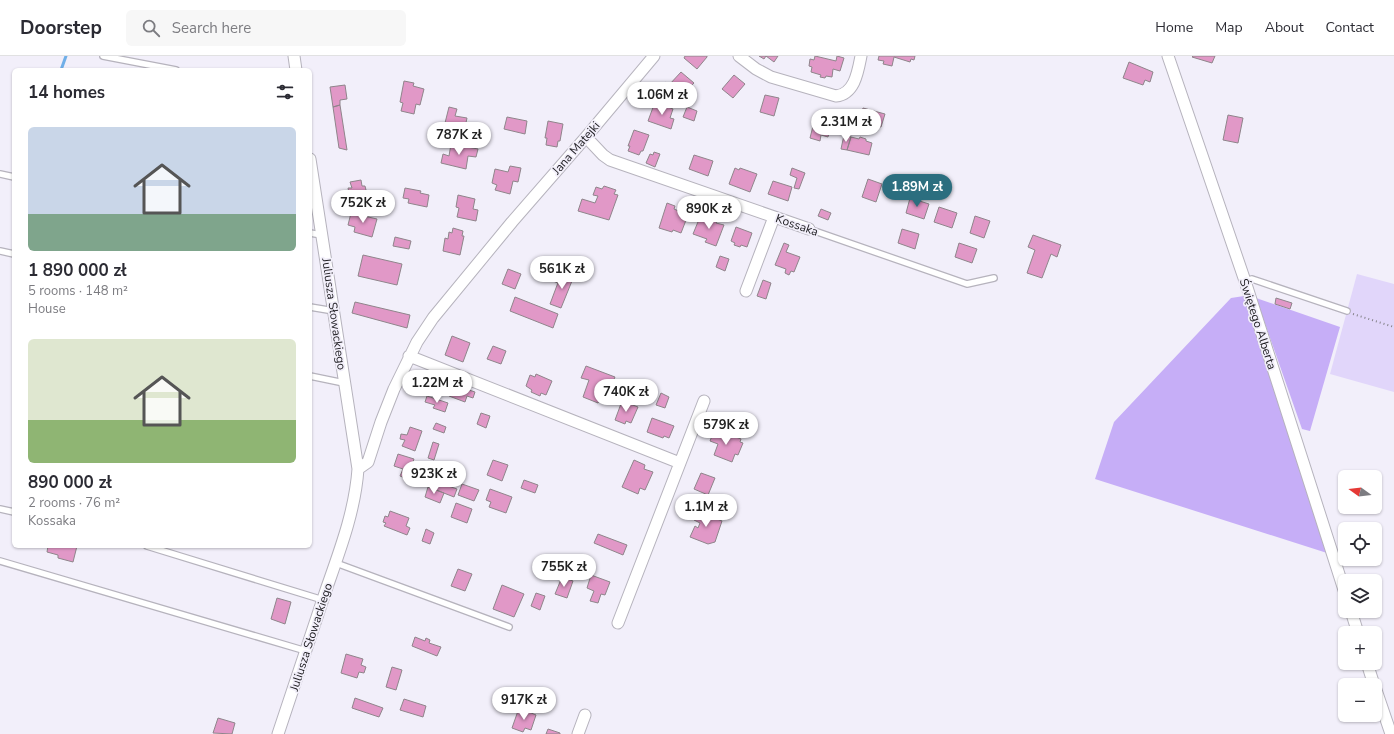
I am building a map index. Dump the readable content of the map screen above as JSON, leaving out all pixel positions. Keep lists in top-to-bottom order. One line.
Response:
{"streets":{"street":["Jana Matejki","Kossaka","Juliusza Słowackiego","Świętego Alberta"]},"crossings":[["Jana Matejki","Kossaka"]],"north":"left","page":{"header":"Doorstep","search":"Search here","nav":["Home","Map","About","Contact"],"heading":"14 homes","price":["1.06M zł","2.31M zł","787K zł","1.89M zł","752K zł","890K zł","561K zł","1.22M zł","740K zł","579K zł","923K zł","1.1M zł","755K zł","917K zł"],"list":[{"name":"1 890 000 zł","note":"5 rooms · 148 m² · House"},{"name":"890 000 zł","note":"2 rooms · 76 m² · Kossaka"}],"map_buttons":["+","−"]}}
